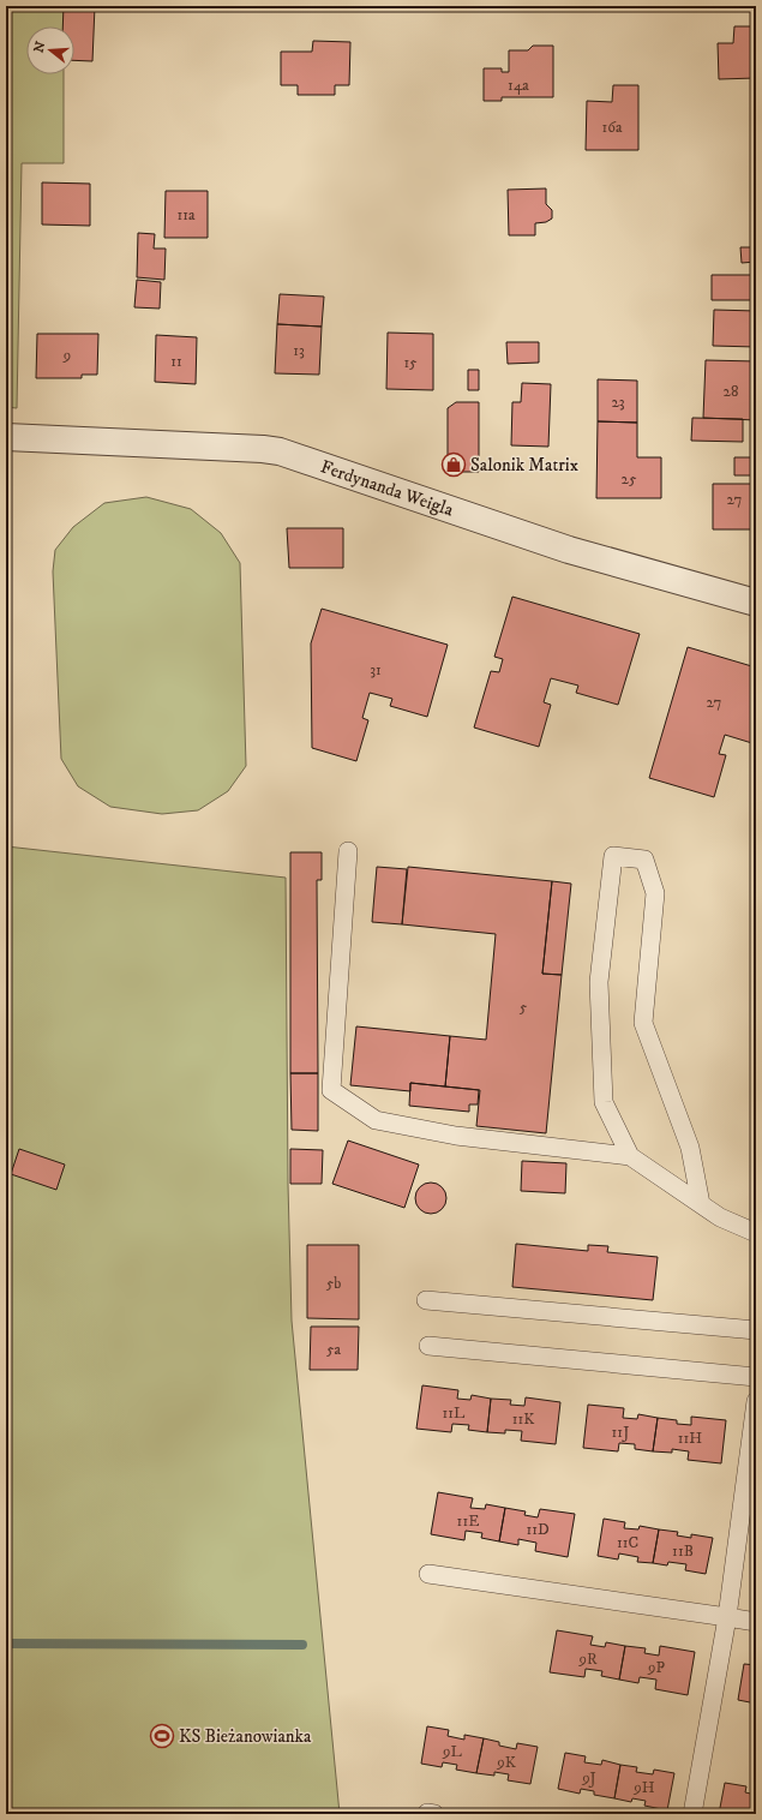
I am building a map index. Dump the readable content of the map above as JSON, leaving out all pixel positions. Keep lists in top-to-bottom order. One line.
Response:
{"streets":{"street":["Ferdynanda Weigla"]},"places":{"shop":["Salonik Matrix"],"sports":["KS Bieżanowianka"]},"house_numbers":["14a","16a","11a","13","9","11","15","28","23","25","27","31","27","5","5b","5a","11L","11K","11J","11H","11E","11D","11C","11B","9R","9P","9L","9K","9J","9H"],"north":"left"}
